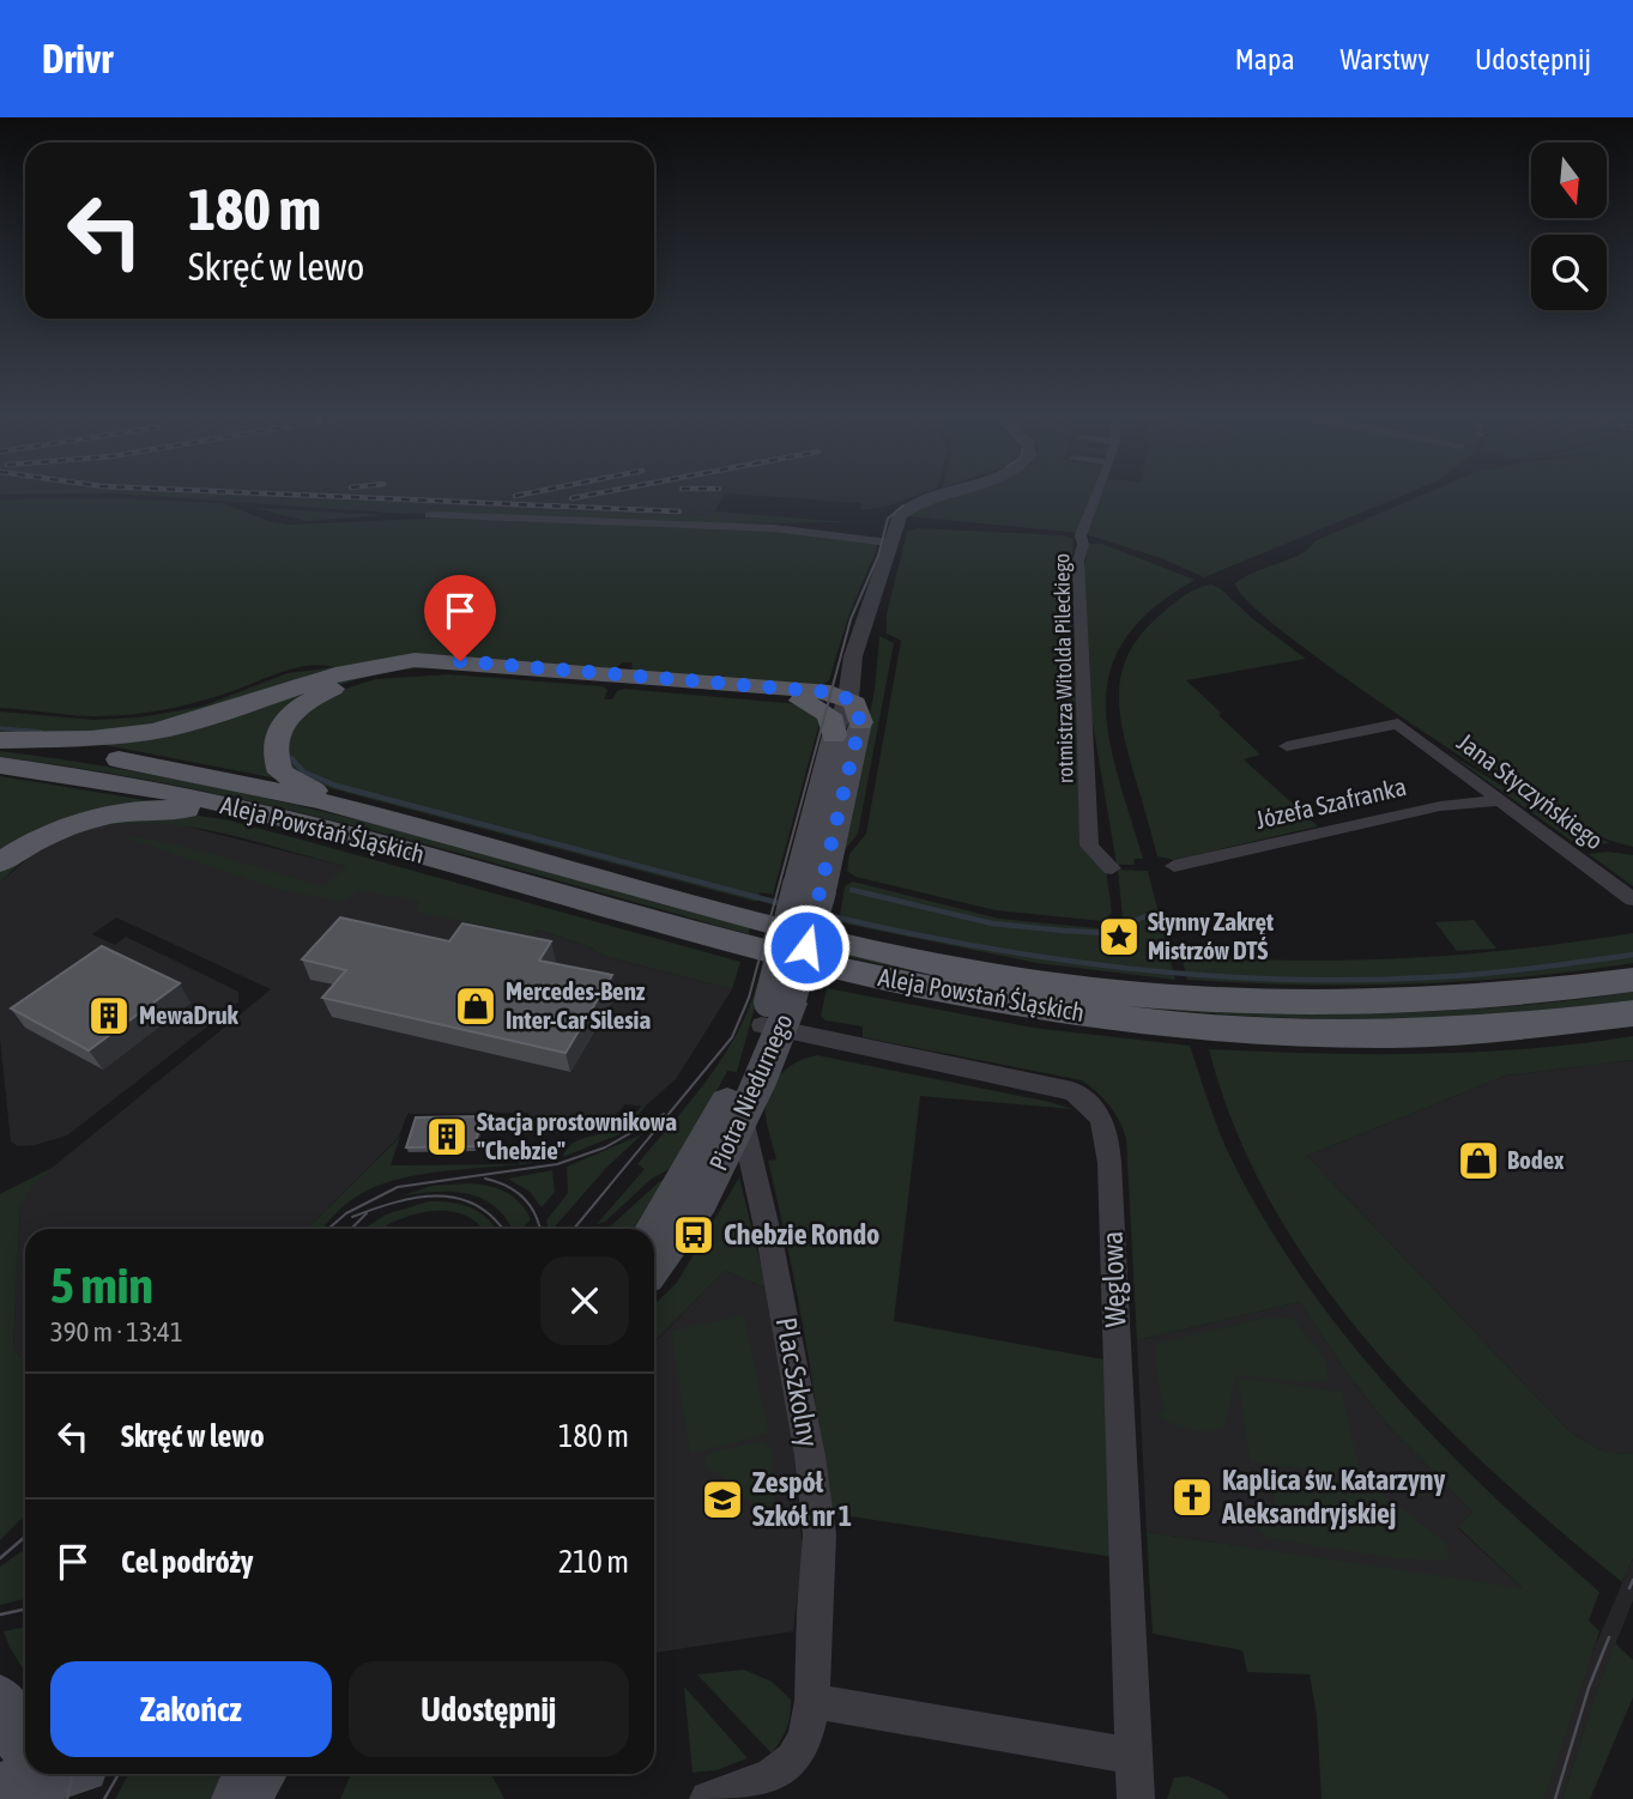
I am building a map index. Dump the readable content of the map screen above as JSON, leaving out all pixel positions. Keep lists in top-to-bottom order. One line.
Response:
{"streets":{"main road":["Aleja Powstań Śląskich","Piotra Niedurnego"],"street":["rotmistrza Witolda Pileckiego","Jana Styczyńskiego","Józefa Szafranka","Węglowa","Plac Szkolny"]},"crossings":[["Jana Styczyńskiego","Józefa Szafranka"],["Piotra Niedurnego","Węglowa"],["Piotra Niedurnego","Plac Szkolny"]],"places":{"place":["Słynny Zakręt Mistrzów DTŚ"],"shop":["Mercedes-Benz Inter-Car Silesia","Bodex"],"building":["MewaDruk","Stacja prostownikowa \"Chebzie\""],"bus stop":["Chebzie Rondo"],"church":["Kaplica św. Katarzyny Aleksandryjskiej"],"school or university":["Zespół Szkół nr 1"]},"north":"bottom","page":{"header":"Drivr","nav":["Mapa","Warstwy","Udostępnij"],"turn":["180 m","Skręć w lewo"],"heading":["5 min","390 m · 13:41"],"list":[{"name":"Skręć w lewo","value":"180 m"},{"name":"Cel podróży","value":"210 m"}],"buttons":["Zakończ","Udostępnij"]}}
